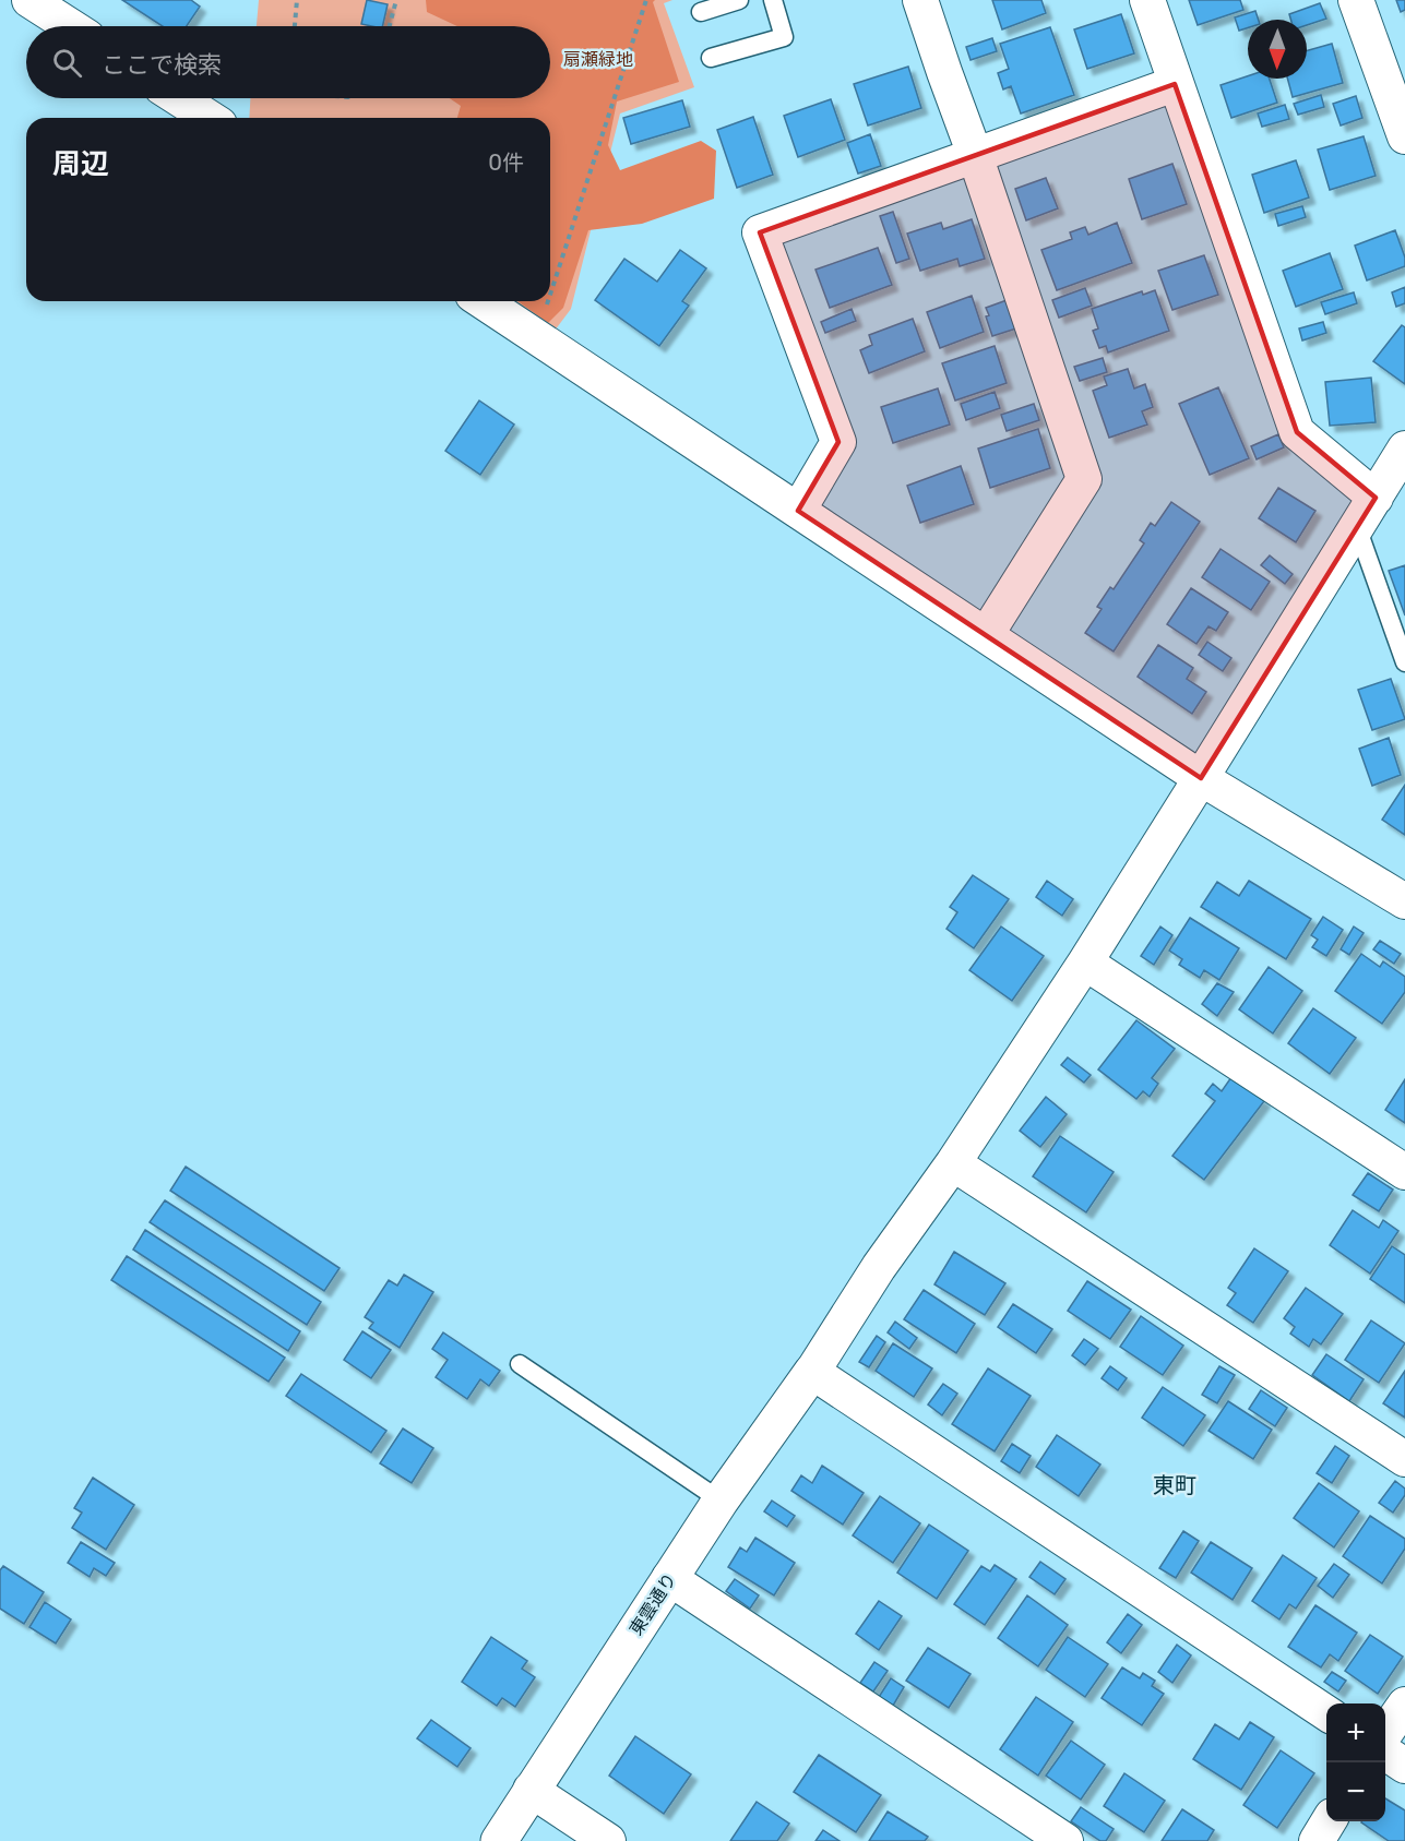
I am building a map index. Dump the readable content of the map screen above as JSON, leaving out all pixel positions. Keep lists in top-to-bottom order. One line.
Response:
{"streets":{"street":["東雲通り"]},"districts":["東町"],"parks":["扇瀬緑地"],"north":"bottom","page":{"search":"ここで検索","heading":["周辺","0件"],"map_buttons":["+","−"]}}
